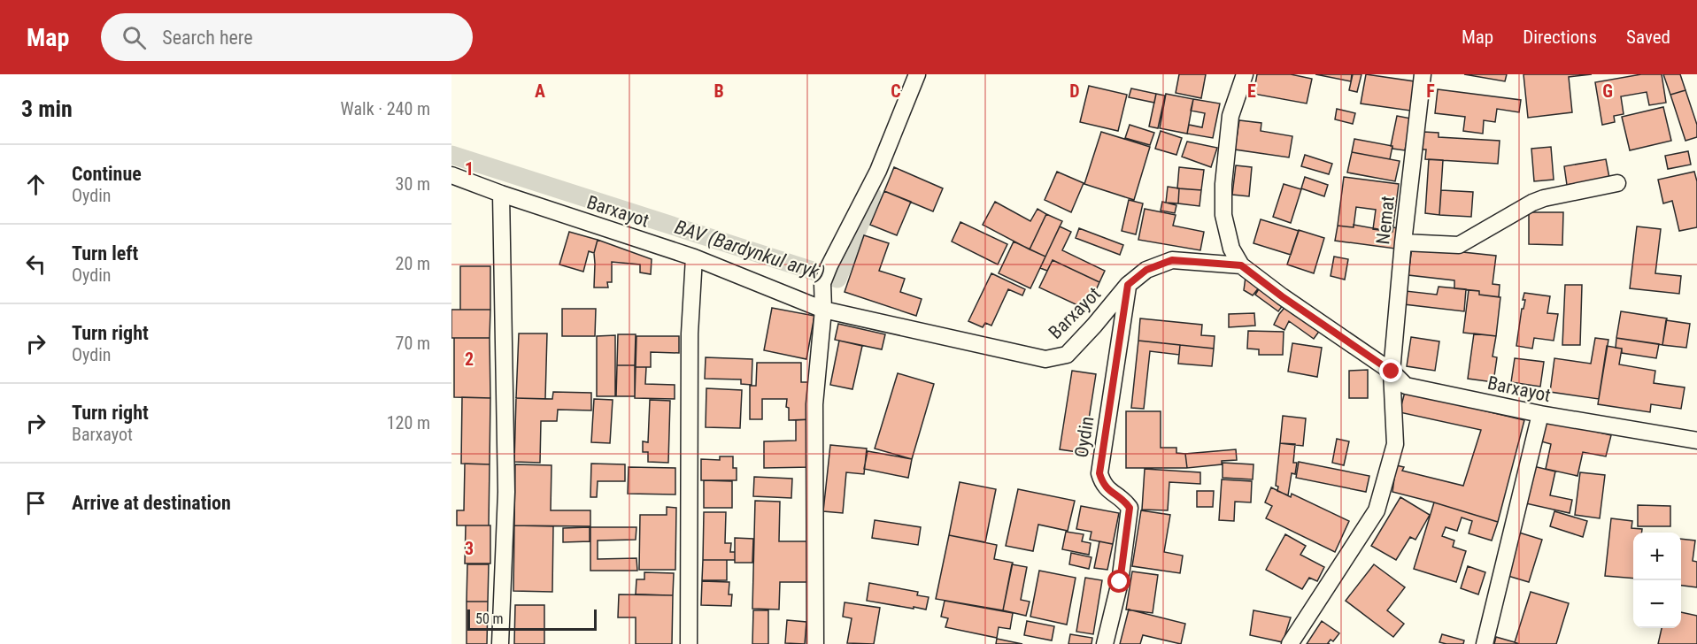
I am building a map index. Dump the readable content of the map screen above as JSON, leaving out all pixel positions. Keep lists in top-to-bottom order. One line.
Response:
{"streets":{"street":["Barxayot","Nemat","Oydin"]},"crossings":[["Barxayot","Nemat"],["Barxayot","Oydin"]],"water":["BAV (Bardynkul aryk)"],"scale_bar":"50 m","page":{"header":"Map","search":"Search here","nav":["Map","Directions","Saved"],"heading":["3 min","Walk · 240 m"],"list":[["Continue","Oydin","30 m"],["Turn left","Oydin","20 m"],["Turn right","Oydin","70 m"],["Turn right","Barxayot","120 m"],"Arrive at destination"],"map_buttons":["+","−"],"scale":"50 m"},"grid":{"columns":["A","B","C","D","E","F","G"],"rows":["1","2","3"]}}
